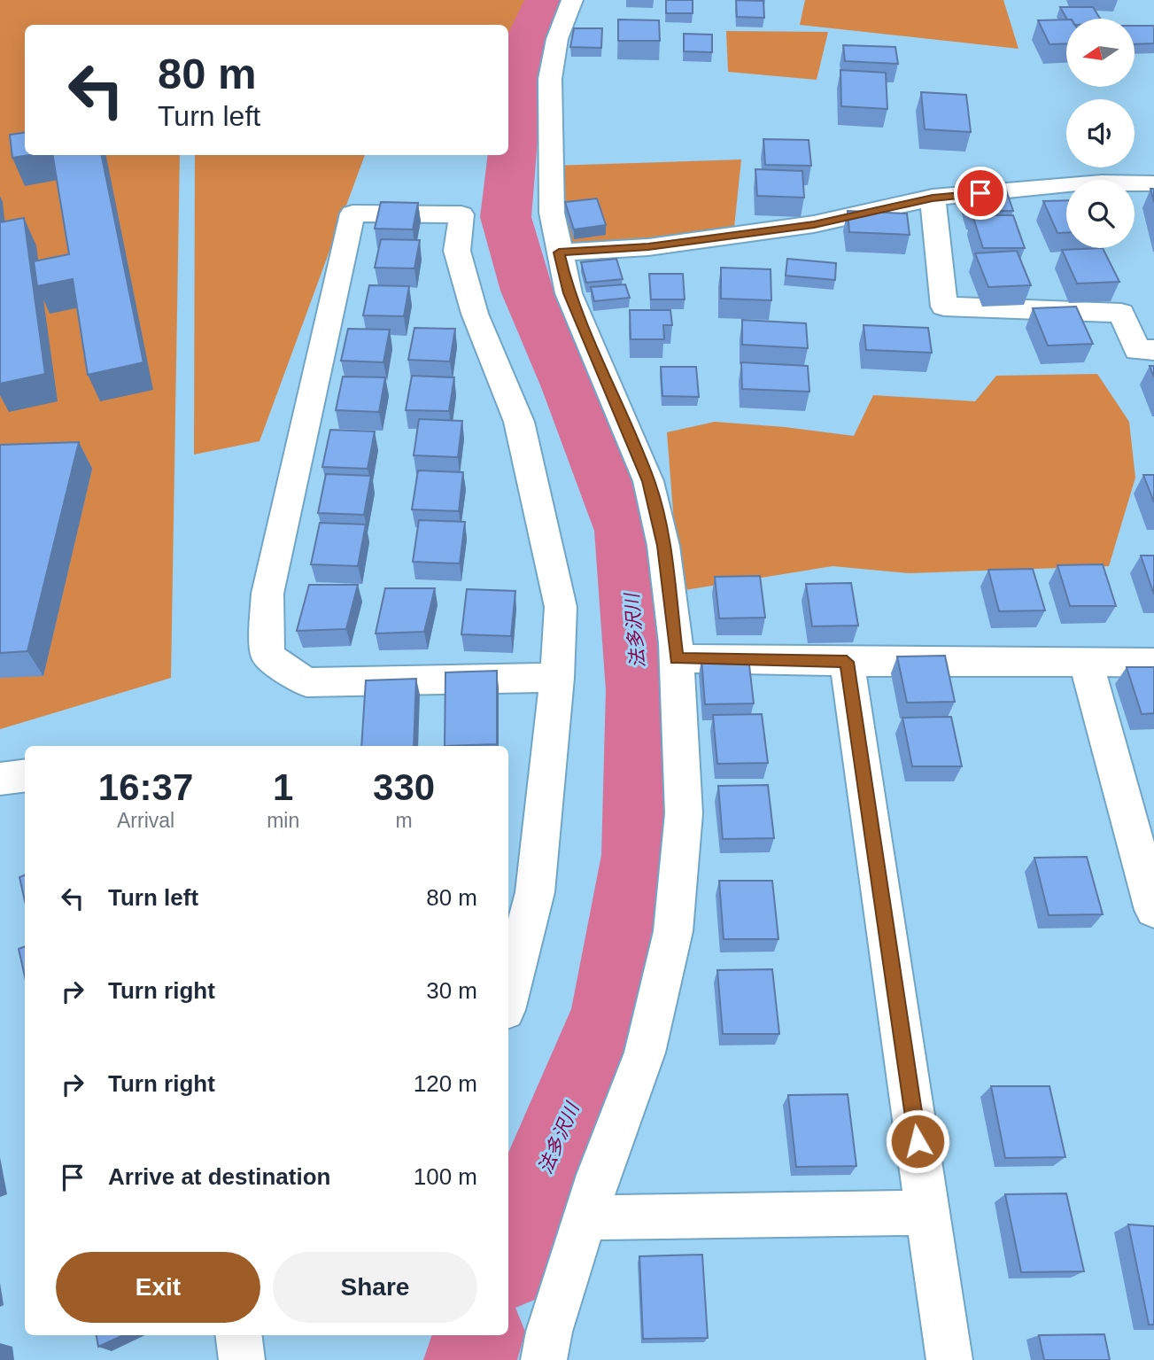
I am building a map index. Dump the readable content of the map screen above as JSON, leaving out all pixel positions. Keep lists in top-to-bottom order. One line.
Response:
{"water":["法多沢川"],"north":"left","page":{"turn":["80 m","Turn left"],"eta":["16:37","Arrival","1","min","330","m"],"list":[{"name":"Turn left","value":"80 m"},{"name":"Turn right","value":"30 m"},{"name":"Turn right","value":"120 m"},{"name":"Arrive at destination","value":"100 m"}],"buttons":["Exit","Share"]}}
